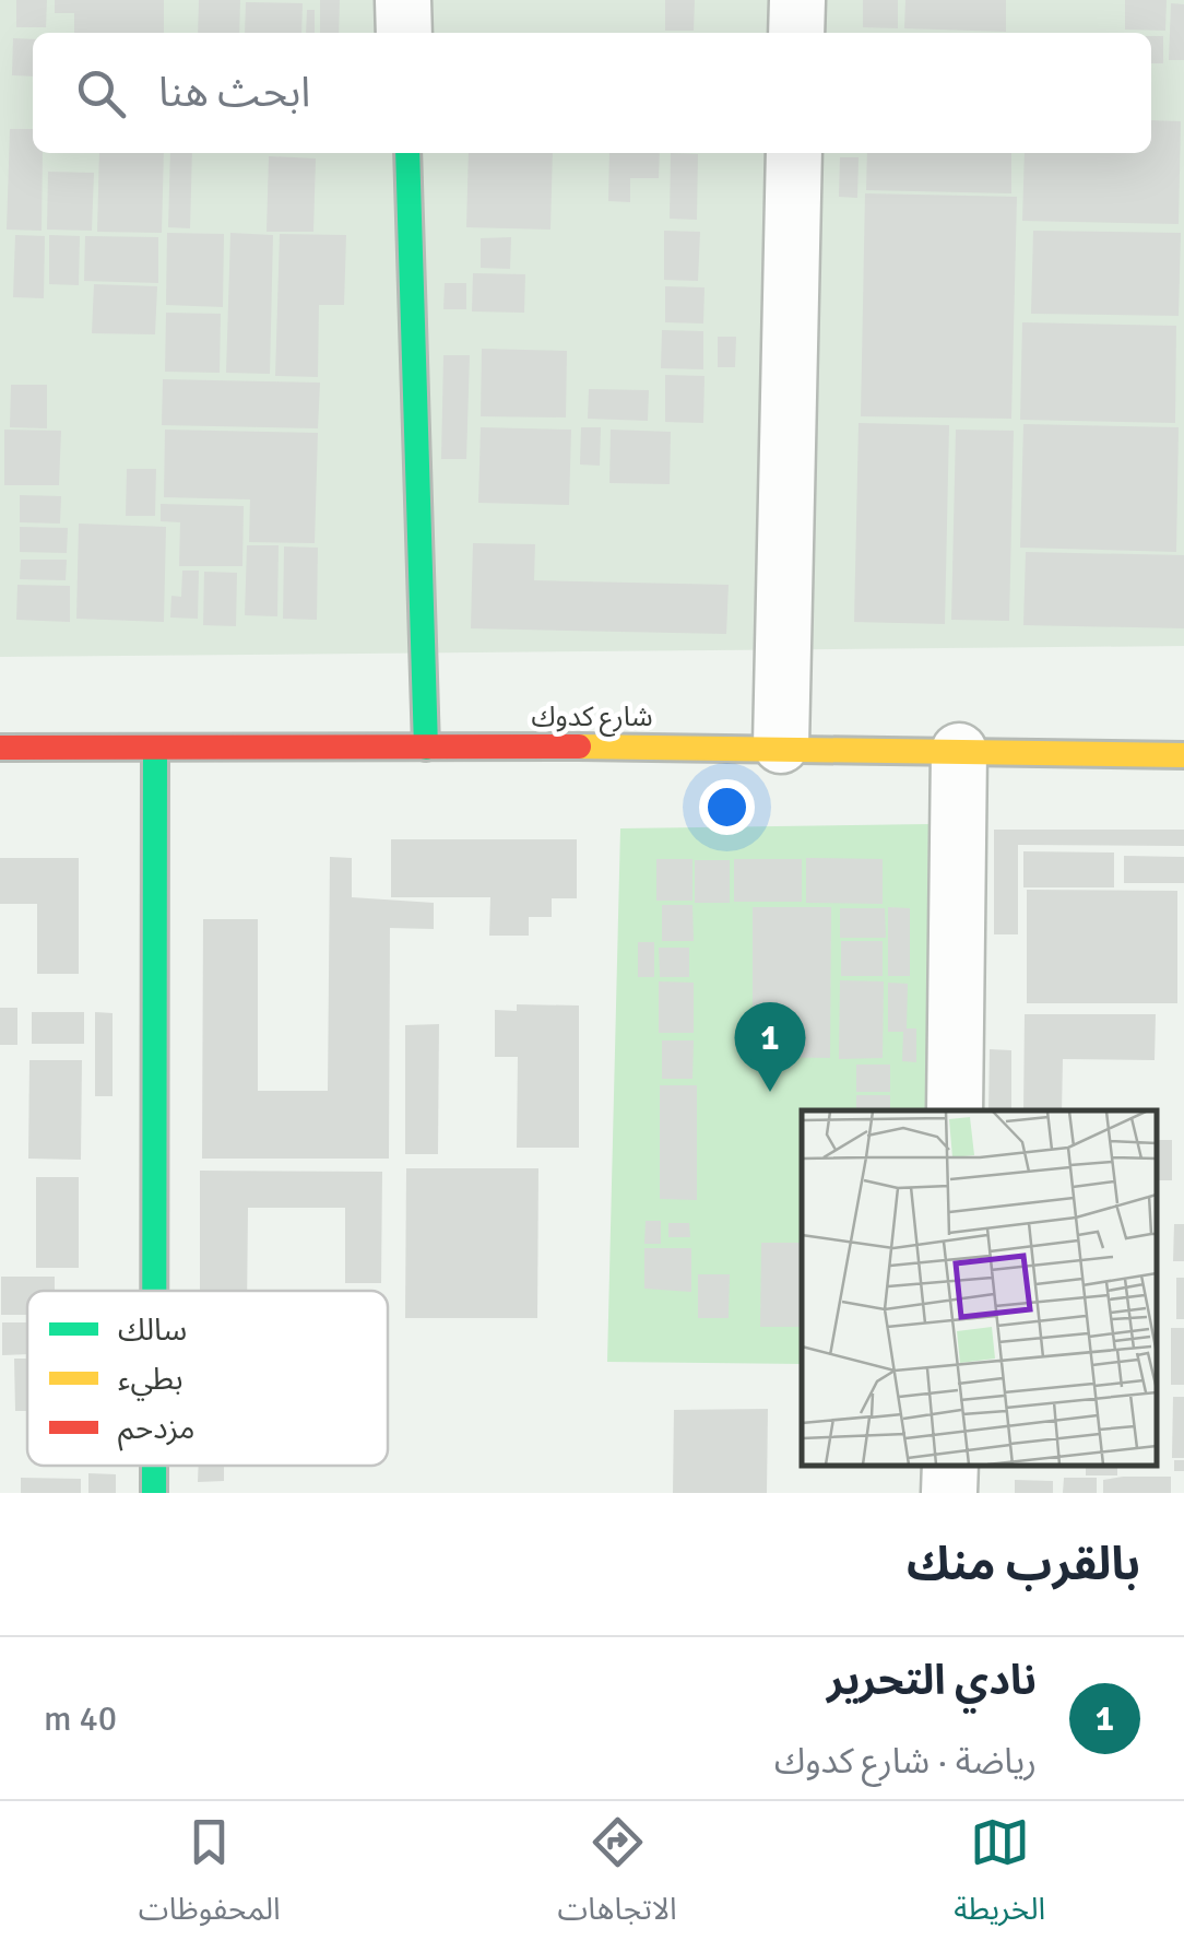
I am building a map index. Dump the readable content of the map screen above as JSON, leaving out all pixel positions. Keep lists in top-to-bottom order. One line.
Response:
{"streets":{"street":["شارع كدوك"]},"legend":["سالك","بطيء","مزدحم"],"page":{"search":"ابحث هنا","pins":"1","heading":"بالقرب منك","list":[{"mark":"1","name":"نادي التحرير","note":"رياضة · شارع كدوك","value":"40 m"}],"nav":["الخريطة","الاتجاهات","المحفوظات"]}}
